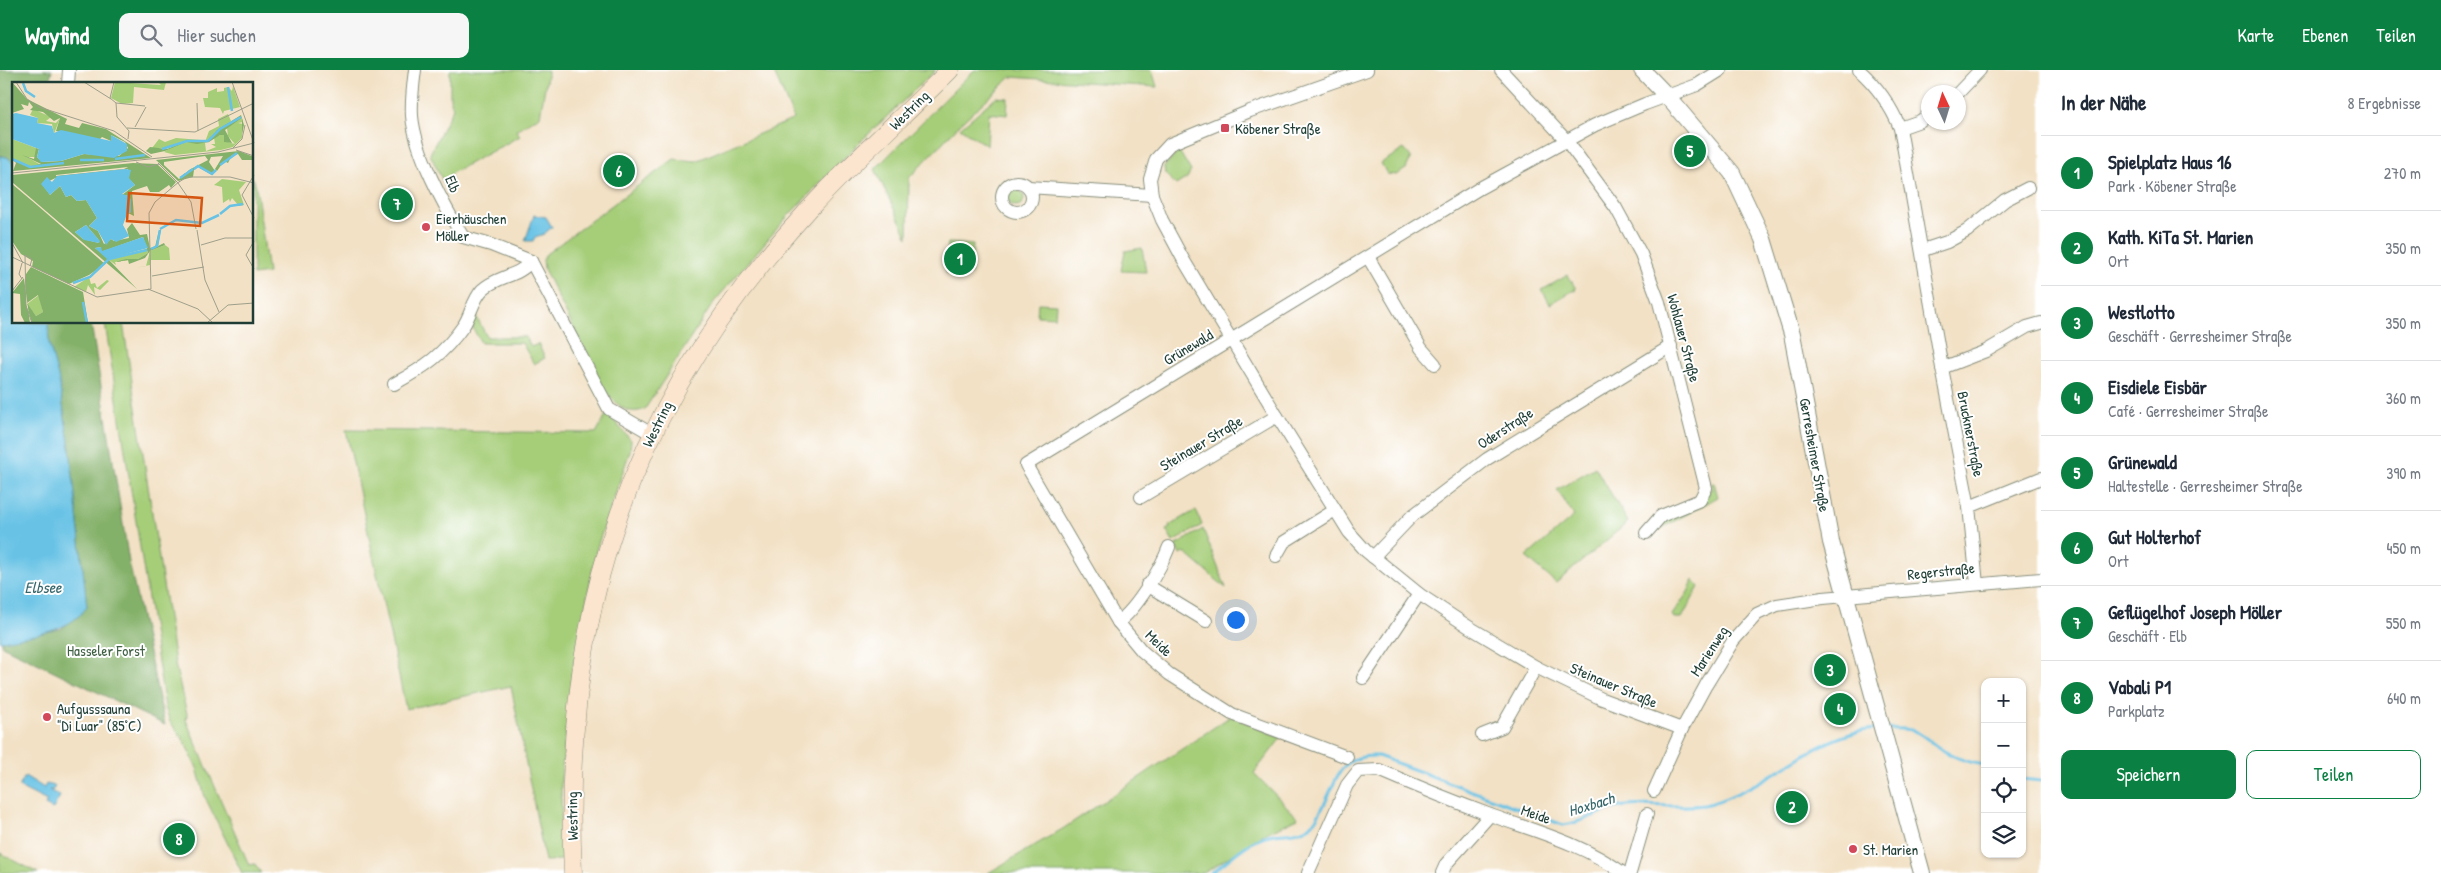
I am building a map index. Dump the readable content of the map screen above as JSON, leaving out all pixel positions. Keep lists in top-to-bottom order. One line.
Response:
{"streets":{"main road":["Westring"],"street":["Elb","Wohlauer Straße","Grünewald","Oderstraße","Brucknerstraße","Steinauer Straße","Gerresheimer Straße","Regerstraße","Meide","Marienweg"]},"crossings":[["Wohlauer Straße","Grünewald"],["Wohlauer Straße","Oderstraße"],["Grünewald","Steinauer Straße"],["Grünewald","Gerresheimer Straße"],["Grünewald","Meide"],["Oderstraße","Steinauer Straße"],["Brucknerstraße","Regerstraße"],["Steinauer Straße","Marienweg"],["Gerresheimer Straße","Regerstraße"],["Gerresheimer Straße","Marienweg"],["Regerstraße","Marienweg"]],"water":["Elbsee","Hoxbach"],"parks":["Hasseler Forst"],"places":{"transit":["Köbener Straße"],"other":["Eierhäuschen Möller","Aufgusssauna \"Di Luar\" (85°C)","St. Marien"]},"north":"top","page":{"header":"Wayfind","search":"Hier suchen","nav":["Karte","Ebenen","Teilen"],"heading":["In der Nähe","8 Ergebnisse"],"pins":["5","6","7","1","3","4","2","8"],"list":[{"mark":"1","name":"Spielplatz Haus 16","note":"Park · Köbener Straße","value":"270 m"},{"mark":"2","name":"Kath. KiTa St. Marien","note":"Ort","value":"350 m"},{"mark":"3","name":"Westlotto","note":"Geschäft · Gerresheimer Straße","value":"350 m"},{"mark":"4","name":"Eisdiele Eisbär","note":"Café · Gerresheimer Straße","value":"360 m"},{"mark":"5","name":"Grünewald","note":"Haltestelle · Gerresheimer Straße","value":"390 m"},{"mark":"6","name":"Gut Holterhof","note":"Ort","value":"450 m"},{"mark":"7","name":"Geflügelhof Joseph Möller","note":"Geschäft · Elb","value":"550 m"},{"mark":"8","name":"Vabali P1","note":"Parkplatz","value":"640 m"}],"map_buttons":["+","−"],"buttons":["Speichern","Teilen"]}}
